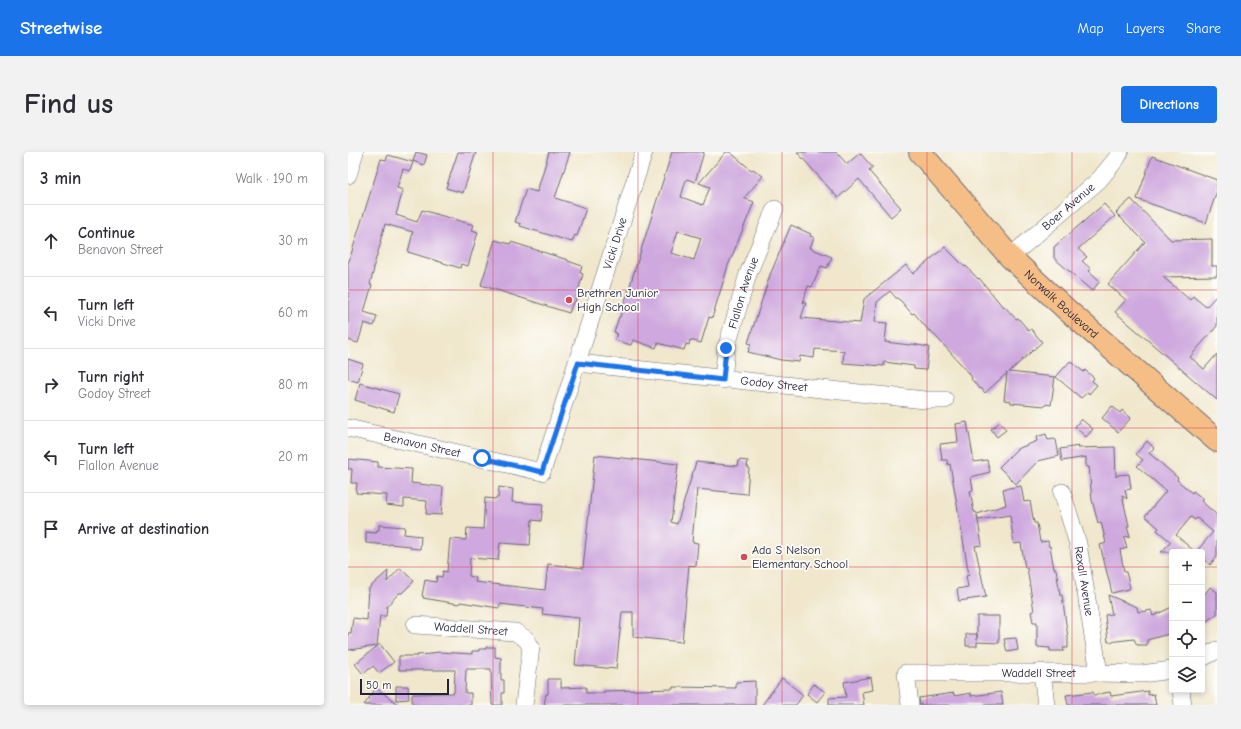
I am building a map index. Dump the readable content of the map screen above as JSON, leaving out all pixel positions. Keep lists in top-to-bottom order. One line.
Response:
{"streets":{"main road":["Norwalk Boulevard"],"street":["Boer Avenue","Vicki Drive","Flallon Avenue","Godoy Street","Benavon Street","Rexall Avenue","Waddell Street"]},"crossings":[["Boer Avenue","Norwalk Boulevard"],["Vicki Drive","Godoy Street"],["Vicki Drive","Benavon Street"],["Flallon Avenue","Godoy Street"],["Rexall Avenue","Waddell Street"]],"places":["Brethren Junior High School","Ada S Nelson Elementary School"],"scale_bar":"50 m","page":{"header":"Streetwise","nav":["Map","Layers","Share"],"buttons":"Directions","title":"Find us","heading":["3 min","Walk · 190 m"],"list":[["Continue","Benavon Street","30 m"],["Turn left","Vicki Drive","60 m"],["Turn right","Godoy Street","80 m"],["Turn left","Flallon Avenue","20 m"],"Arrive at destination"],"map_buttons":["+","−"],"scale":"50 m"}}
